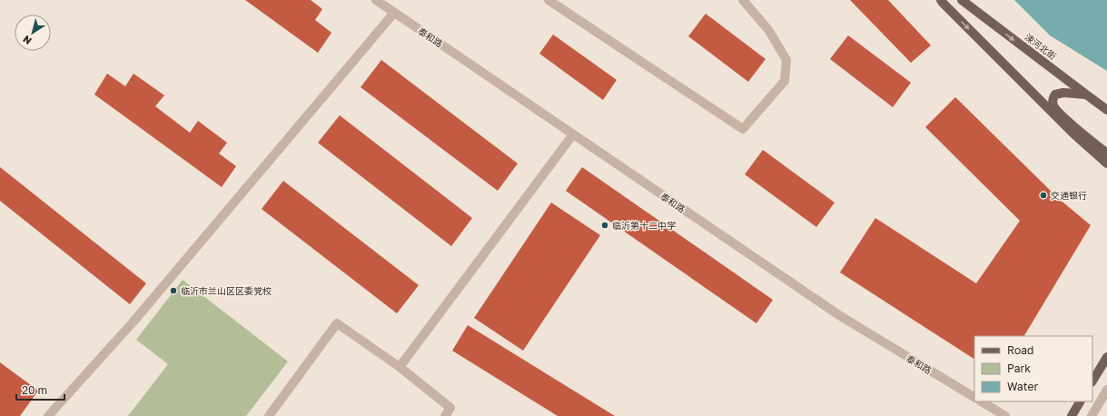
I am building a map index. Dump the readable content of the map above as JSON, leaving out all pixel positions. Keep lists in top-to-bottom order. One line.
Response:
{"streets":{"main road":["涑河北街"],"street":["泰和路"]},"places":["交通银行","临沂第十二中学","临沂市兰山区区委党校"],"legend":["Road","Park","Water"],"scale_bar":"20 m","north":"bottom left"}
